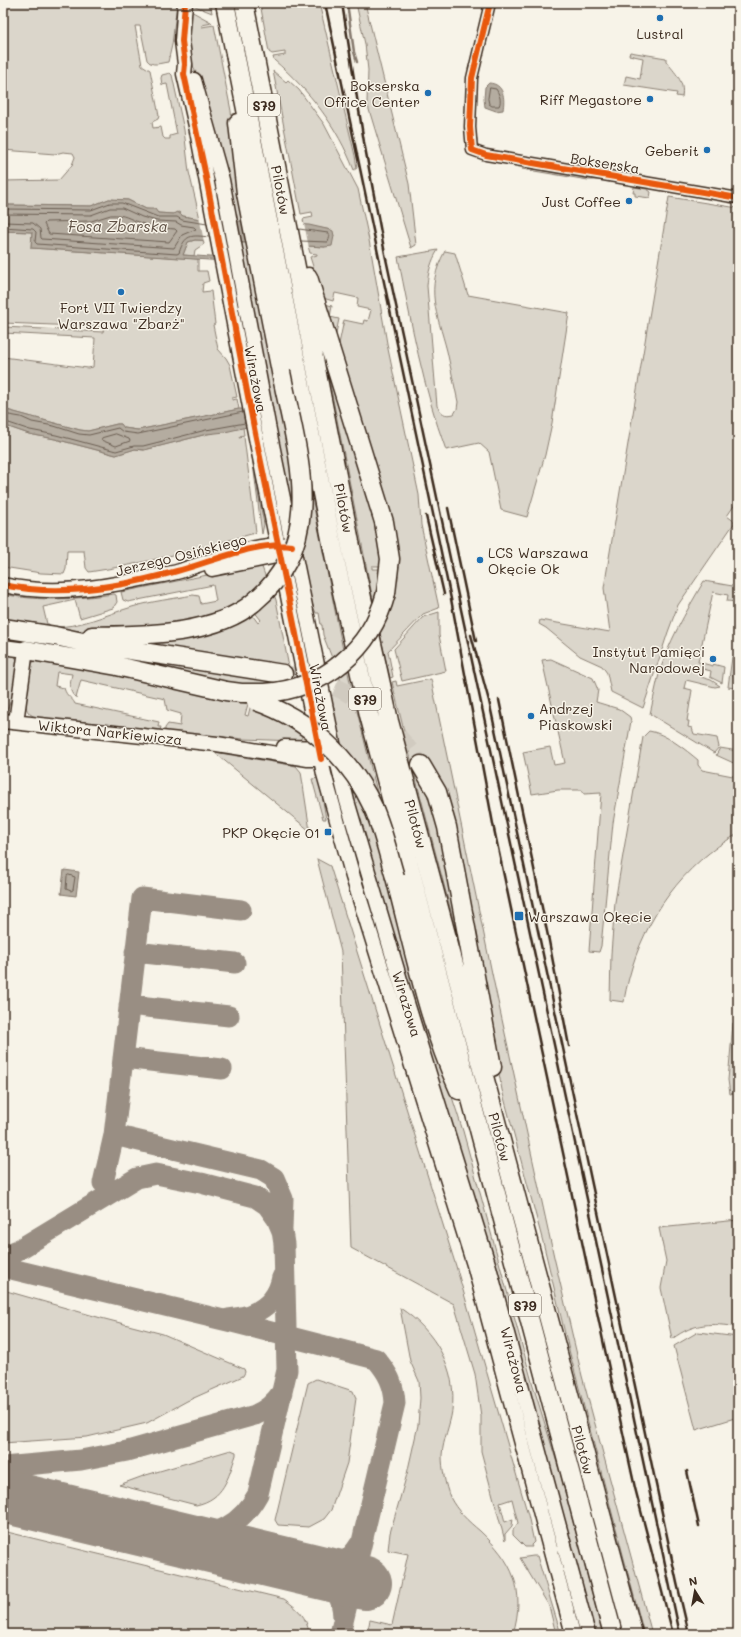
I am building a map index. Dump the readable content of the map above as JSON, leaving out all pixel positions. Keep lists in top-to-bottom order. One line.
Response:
{"streets":{"highway":["S79","Pilotów"],"main road":["Wirażowa","Jerzego Osińskiego","Wiktora Narkiewicza"],"street":["Bokserska"]},"crossings":[["Wirażowa","Jerzego Osińskiego"],["Wirażowa","Wiktora Narkiewicza"]],"water":["Fosa Zbarska"],"places":{"other":["Lustral","Bokserska Office Center","Riff Megastore","Geberit","Just Coffee","Fort VII Twierdzy Warszawa \"Zbarż\"","LCS Warszawa Okęcie Ok","Instytut Pamięci Narodowej","Andrzej Piaskowski"],"transit":["PKP Okęcie 01","Warszawa Okęcie"]},"north":"top"}
